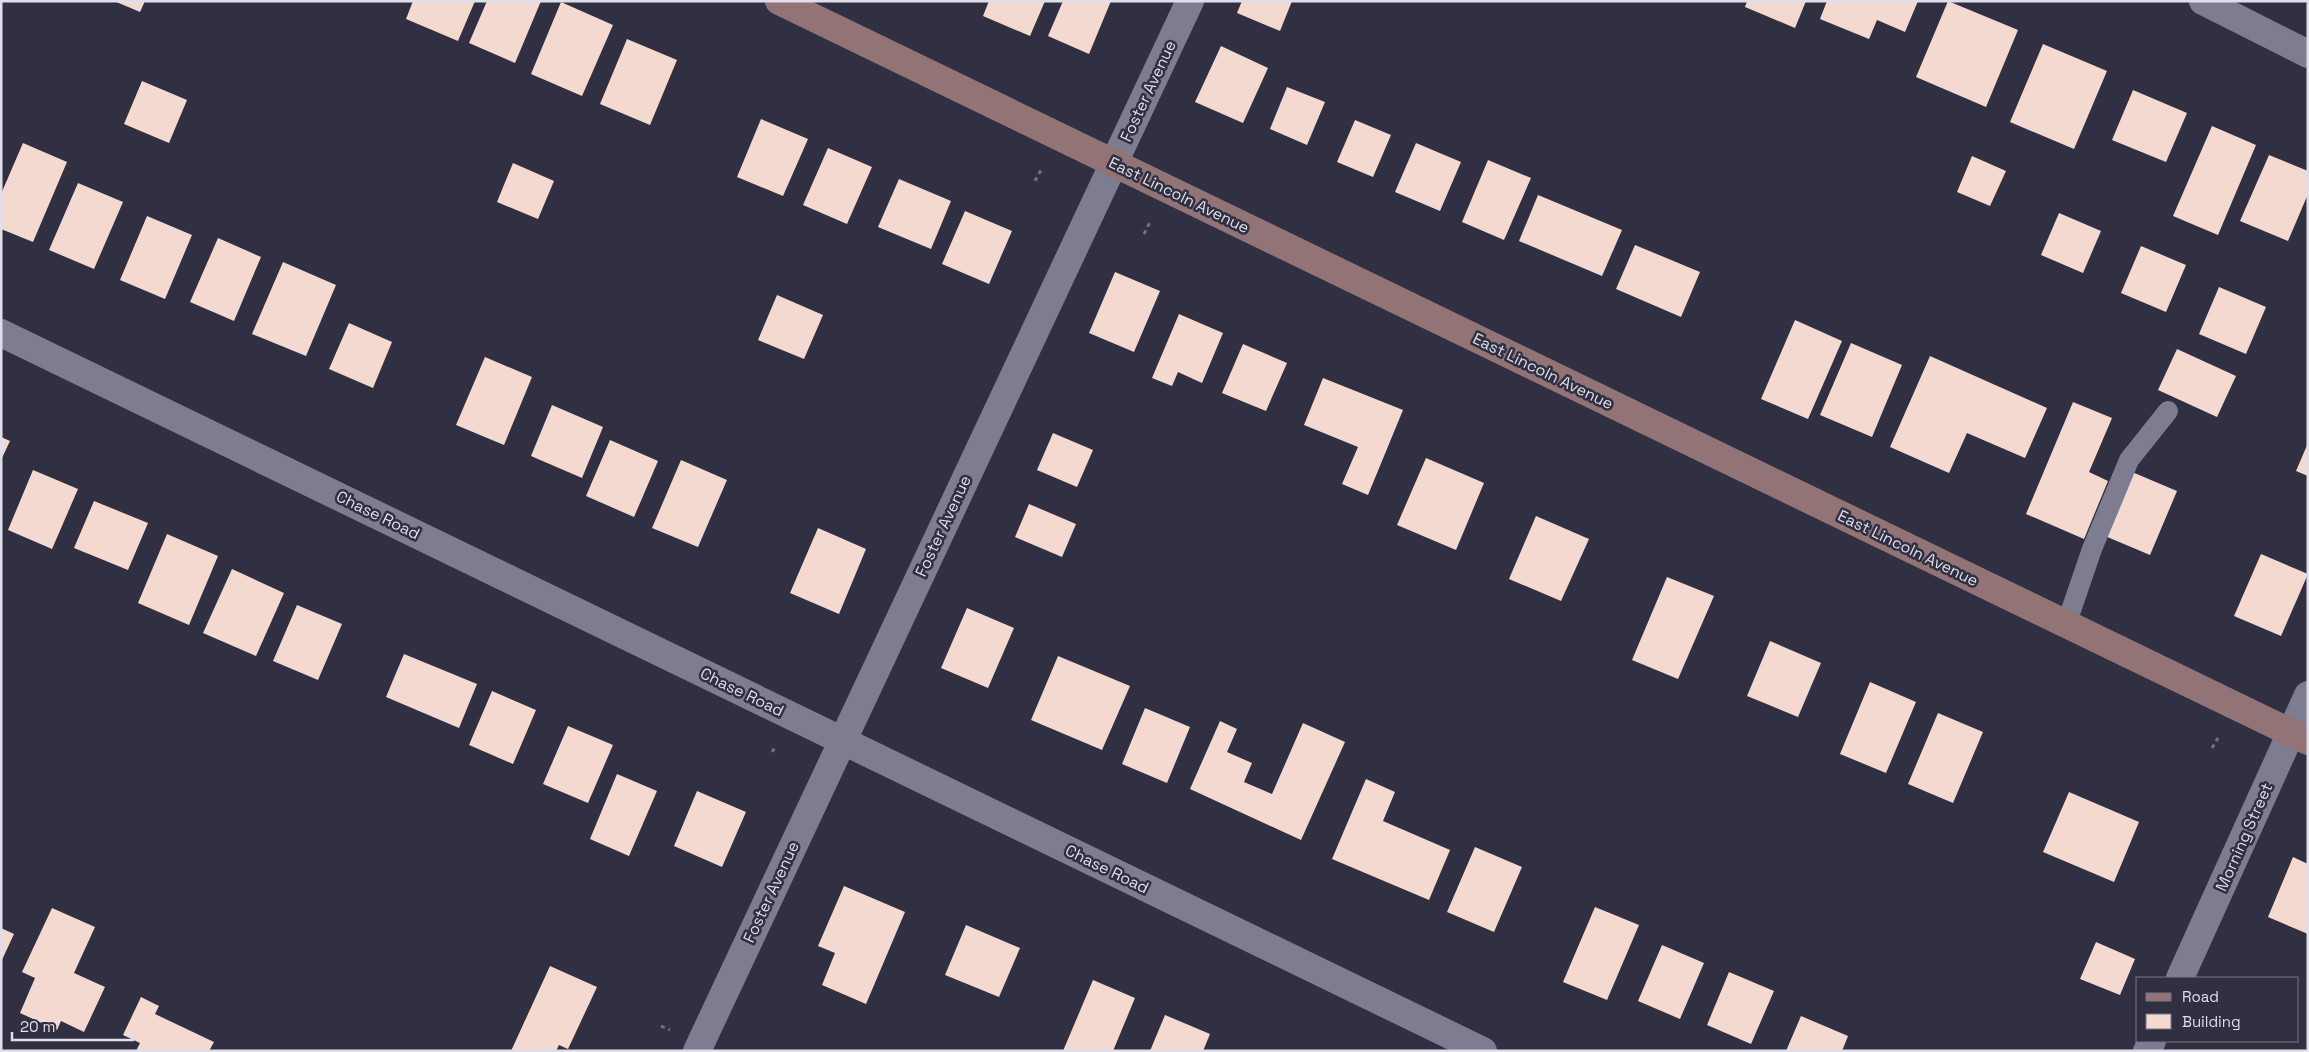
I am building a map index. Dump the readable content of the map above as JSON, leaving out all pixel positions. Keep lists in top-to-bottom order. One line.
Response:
{"streets":{"main road":["East Lincoln Avenue"],"street":["Foster Avenue","Chase Road","Morning Street"]},"crossings":[["Foster Avenue","East Lincoln Avenue"],["Foster Avenue","Chase Road"],["East Lincoln Avenue","Morning Street"]],"legend":["Road","Building"],"scale_bar":"20 m"}
